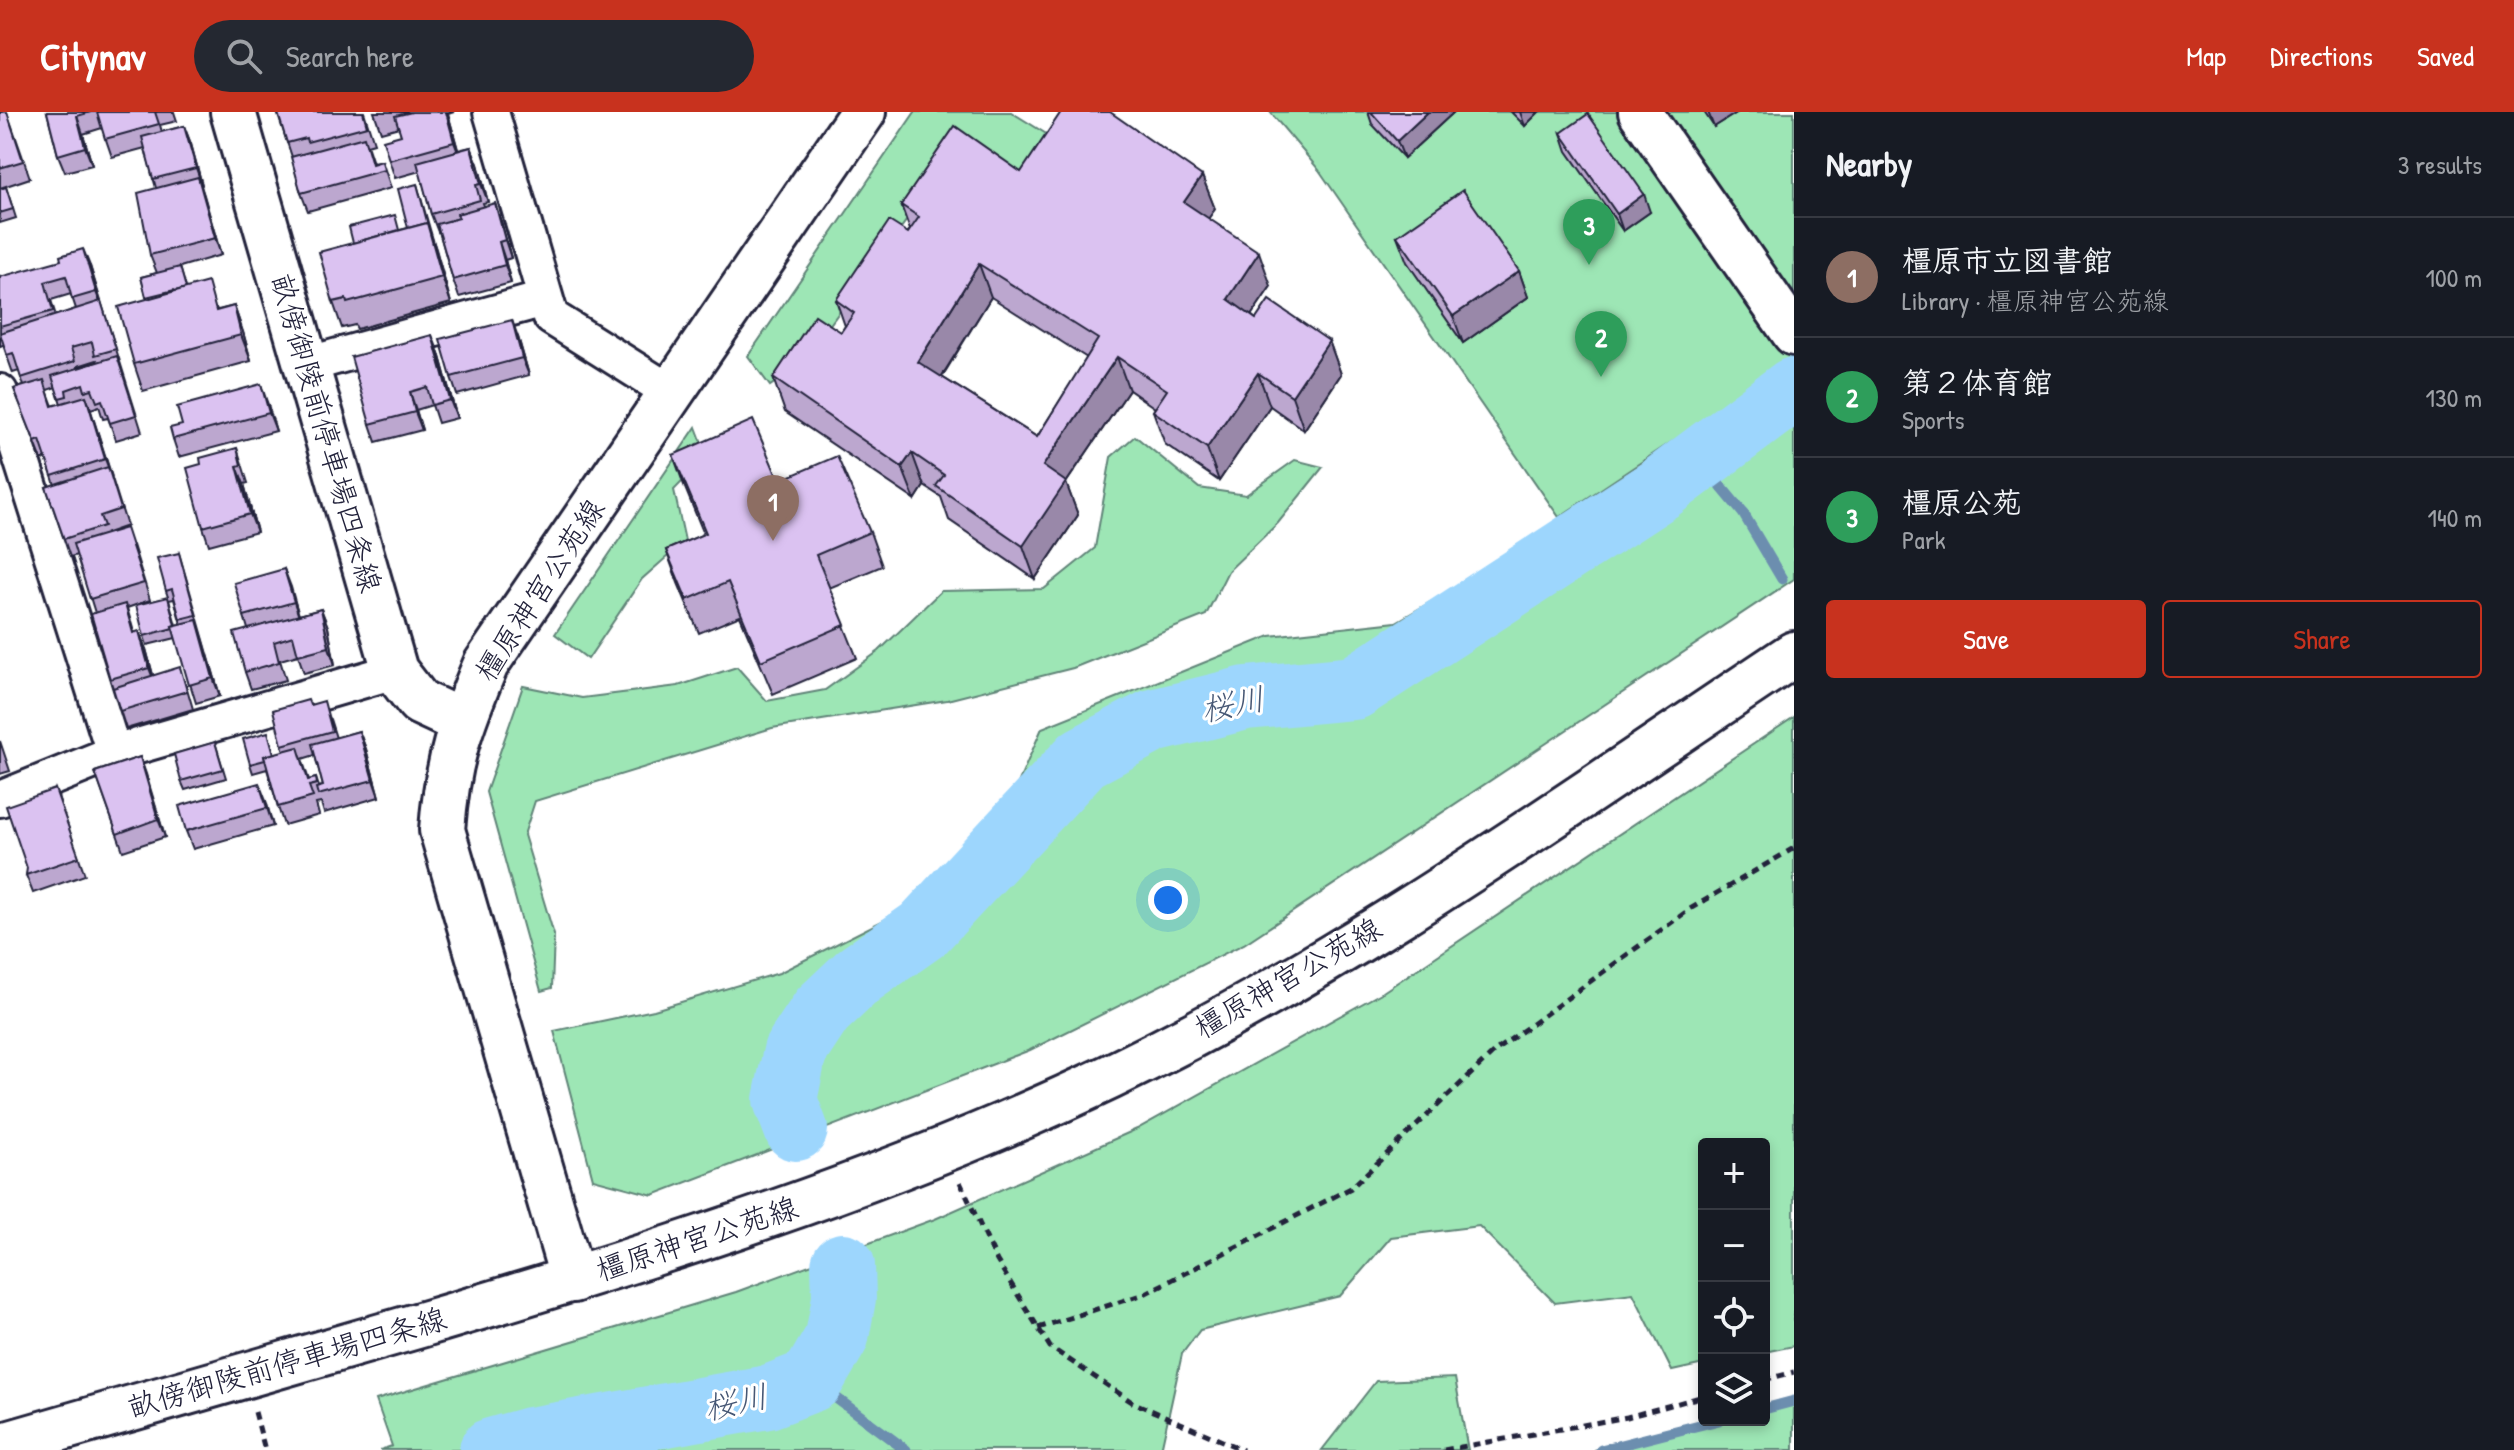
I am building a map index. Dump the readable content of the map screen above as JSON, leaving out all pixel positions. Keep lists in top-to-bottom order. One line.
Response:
{"streets":{"main road":["畝傍御陵前停車場四条線","橿原神宮公苑線"]},"crossings":[["畝傍御陵前停車場四条線","橿原神宮公苑線"]],"water":["桜川"],"page":{"header":"Citynav","search":"Search here","nav":["Map","Directions","Saved"],"heading":["Nearby","3 results"],"pins":["3","2","1"],"list":[{"mark":"1","name":"橿原市立図書館","note":"Library · 橿原神宮公苑線","value":"100 m"},{"mark":"2","name":"第２体育館","note":"Sports","value":"130 m"},{"mark":"3","name":"橿原公苑","note":"Park","value":"140 m"}],"buttons":["Save","Share"],"map_buttons":["+","−"]}}
